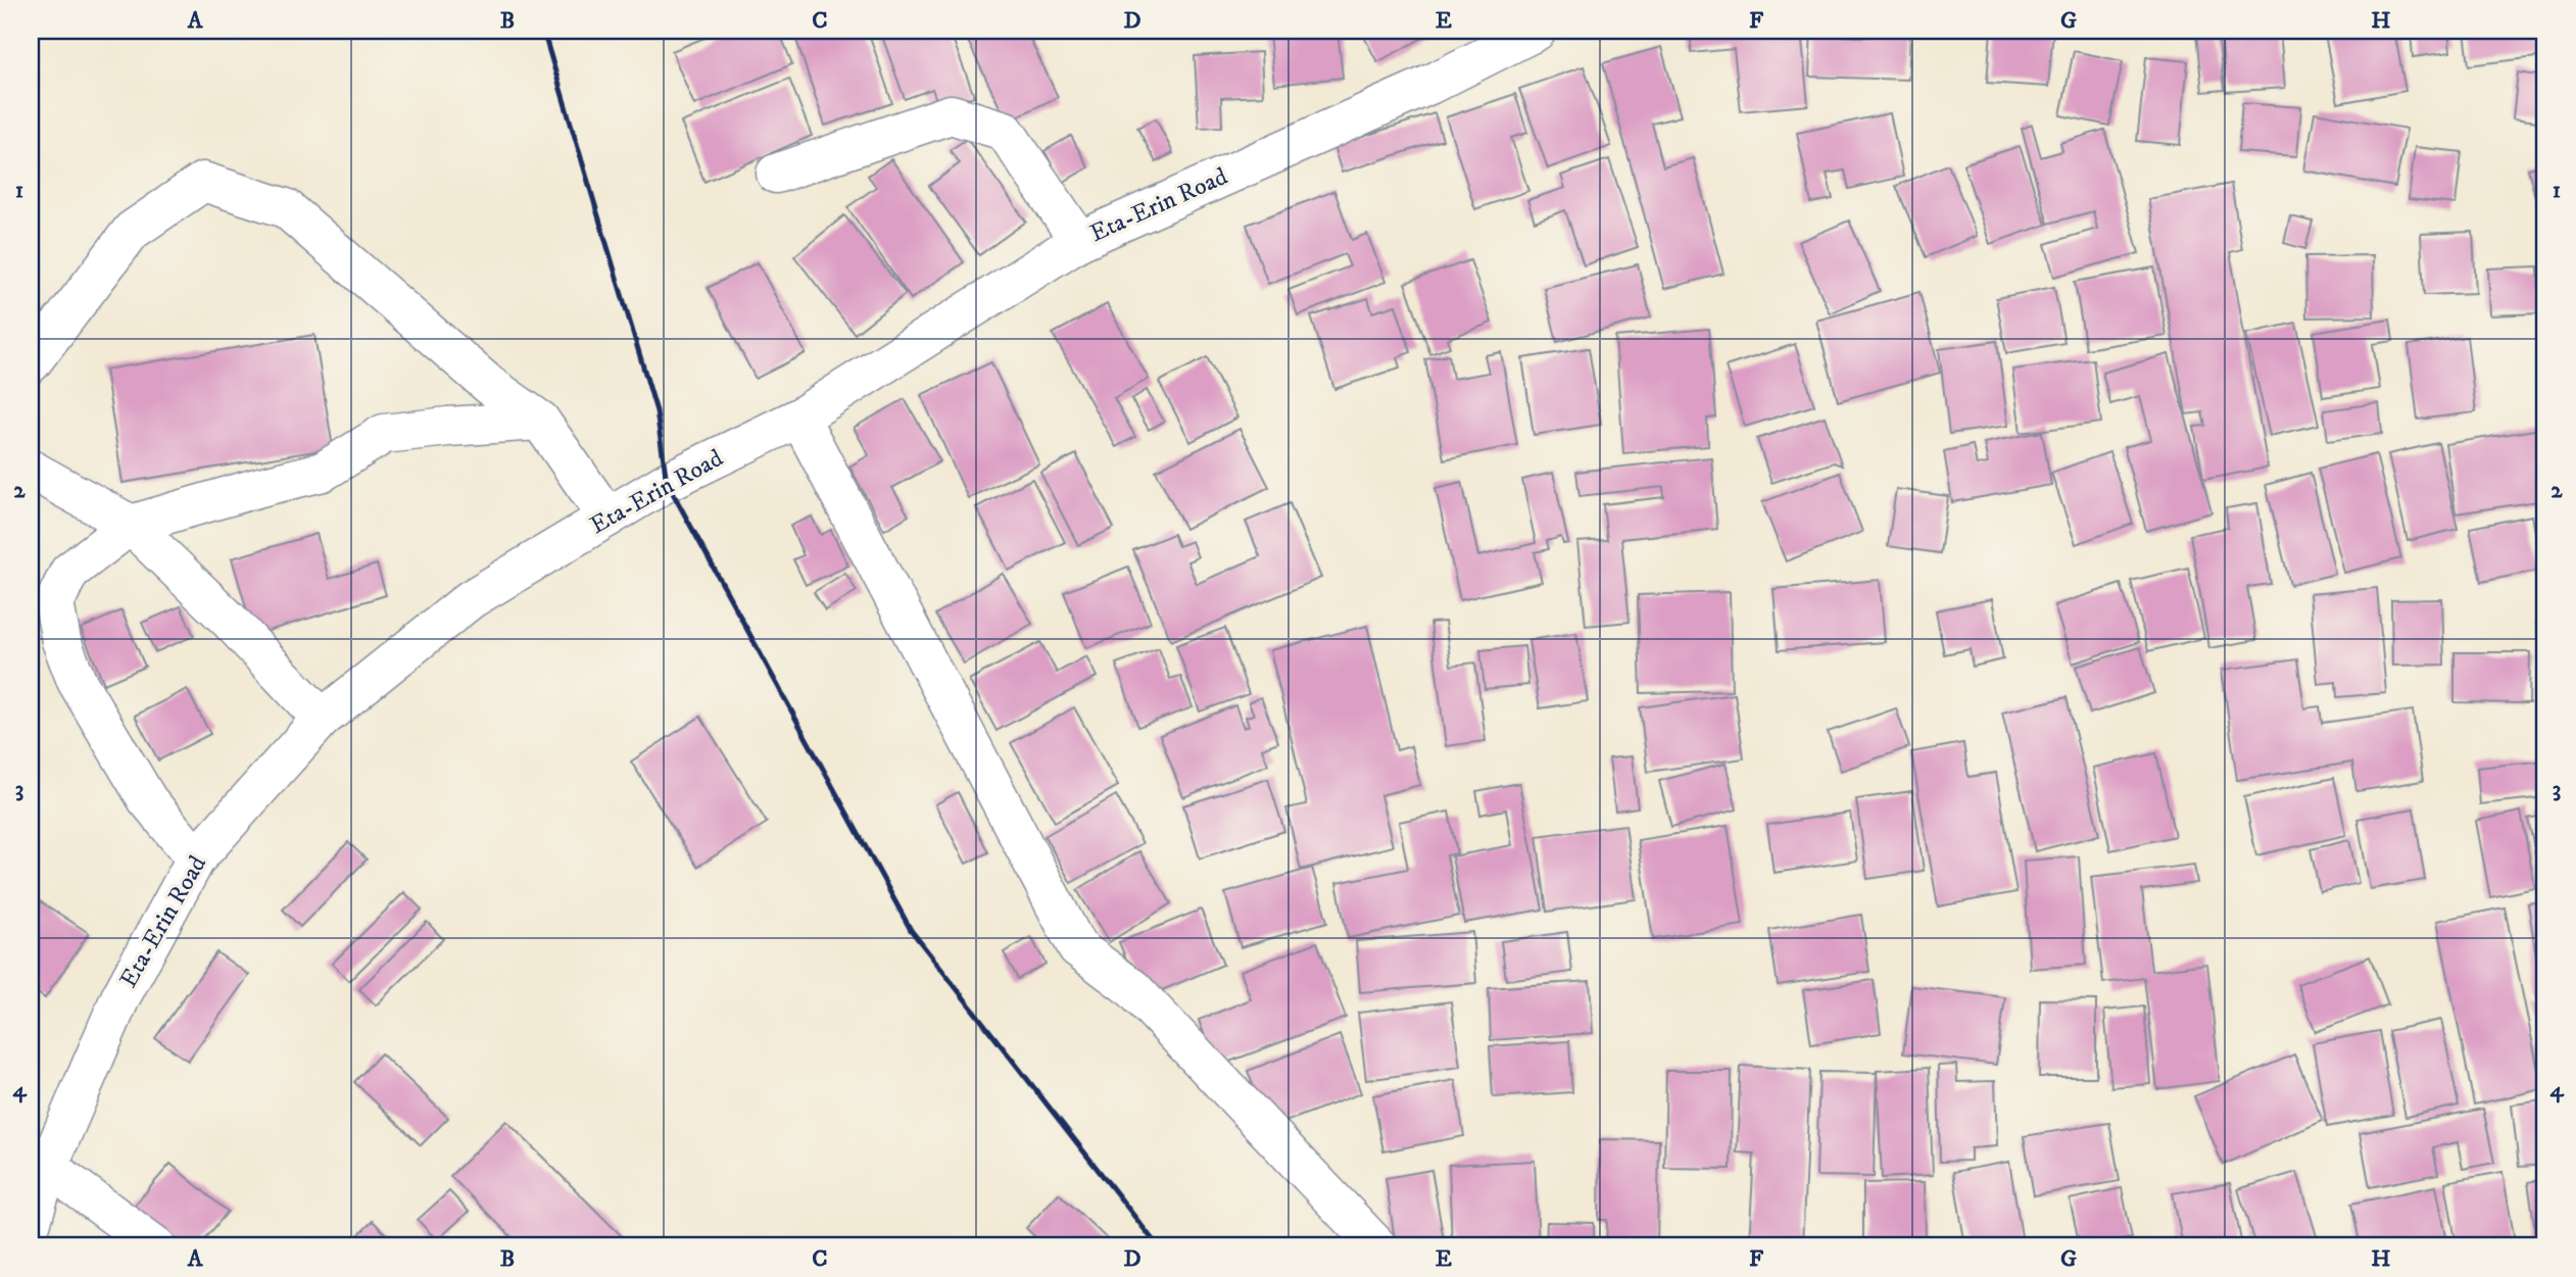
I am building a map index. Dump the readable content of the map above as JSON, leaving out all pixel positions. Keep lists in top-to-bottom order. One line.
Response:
{"streets":{"street":["Eta-Erin Road"]},"grid":{"columns":["A","B","C","D","E","F","G","H"],"rows":["1","2","3","4"]}}
